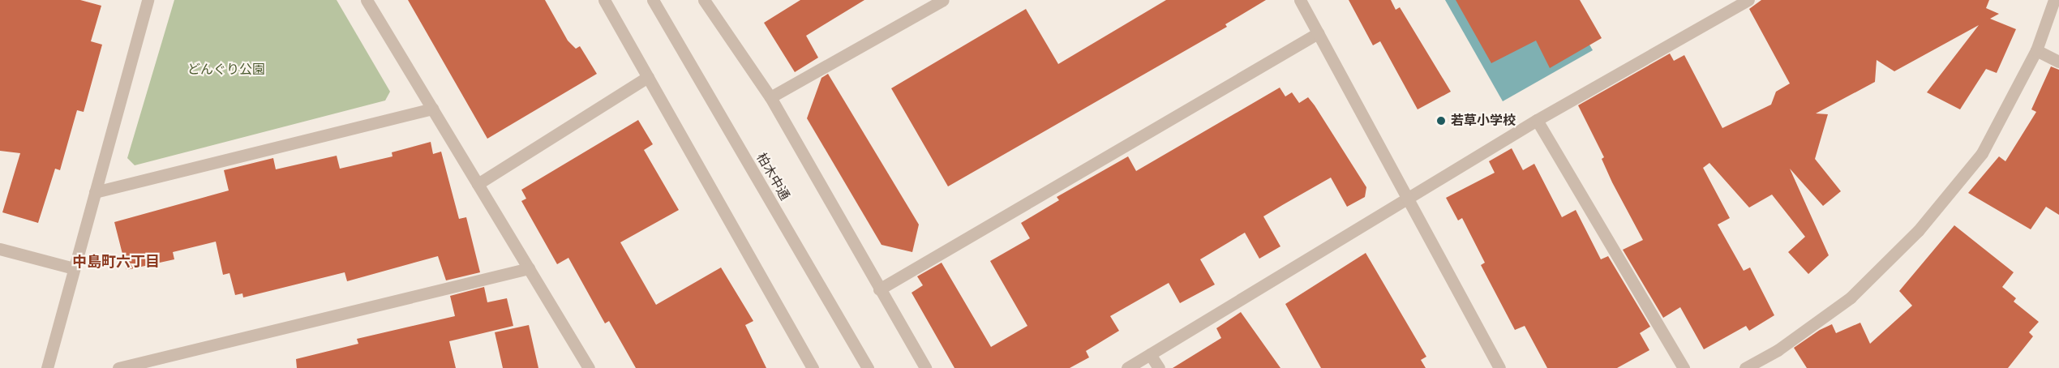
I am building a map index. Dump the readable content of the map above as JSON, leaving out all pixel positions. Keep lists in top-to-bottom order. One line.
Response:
{"streets":{"street":["柏木中通"]},"districts":["中島町六丁目"],"parks":["どんぐり公園"],"places":["若草小学校"]}
